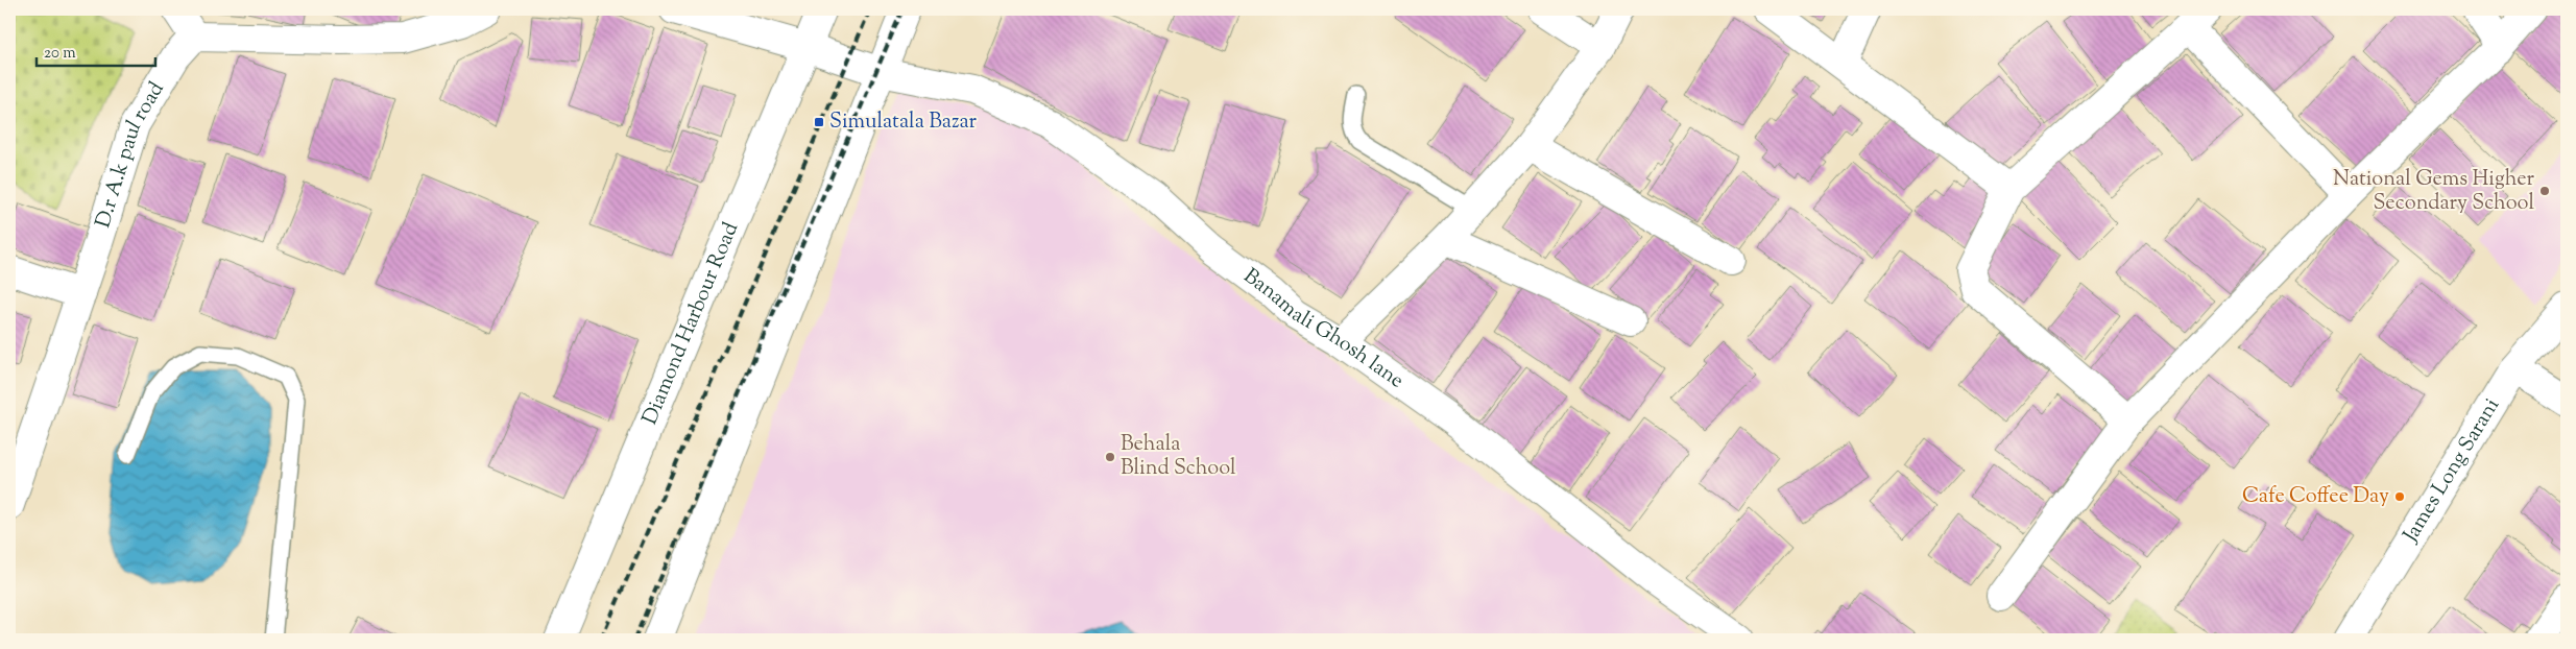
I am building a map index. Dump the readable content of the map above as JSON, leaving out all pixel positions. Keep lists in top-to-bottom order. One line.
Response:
{"streets":{"main road":["D.r A.k paul road","Diamond Harbour Road","Banamali Ghosh lane","James Long Sarani"]},"crossings":[["Diamond Harbour Road","Banamali Ghosh lane"]],"places":{"transit":["Simulatala Bazar"],"other":["National Gems Higher Secondary School","Behala Blind School","Cafe Coffee Day"]},"scale_bar":"20 m"}
